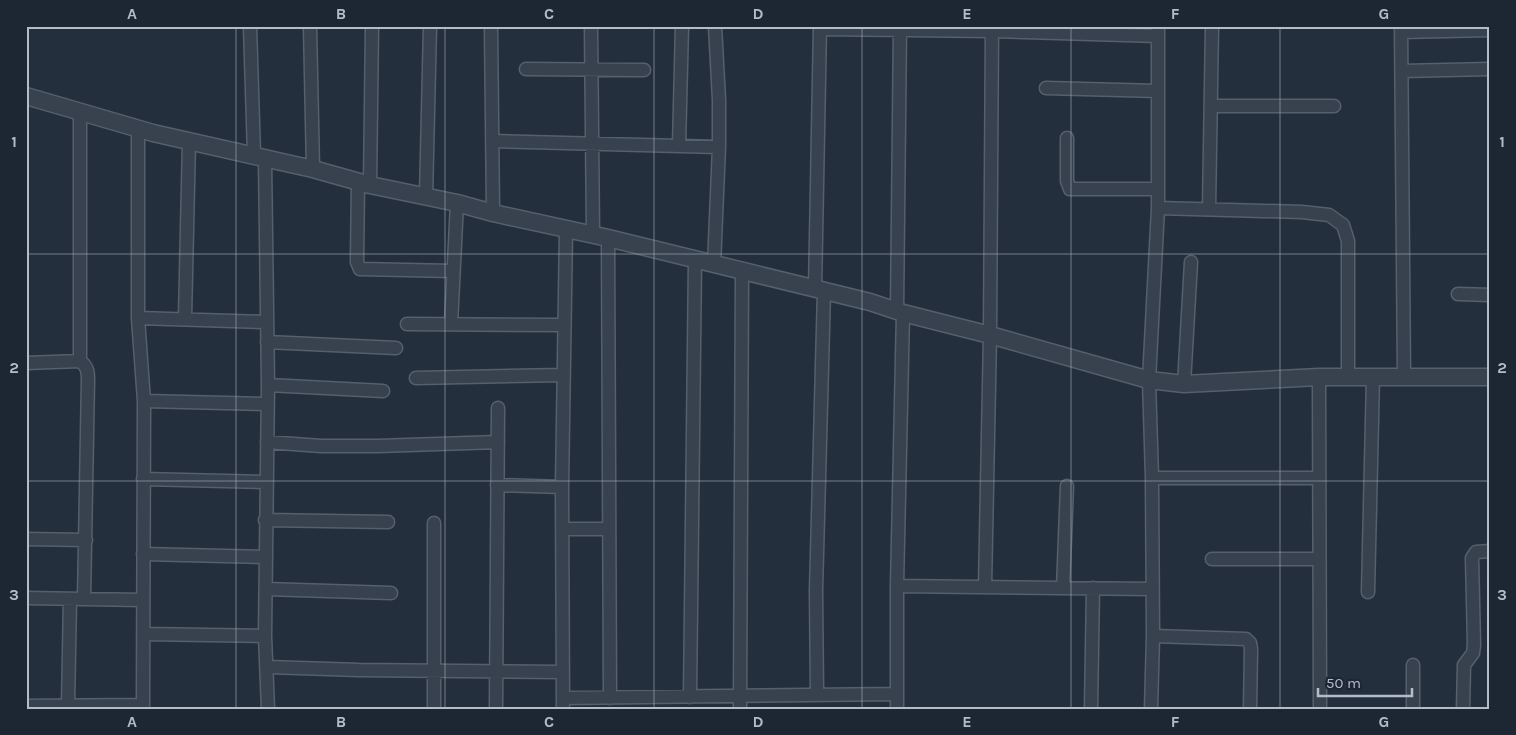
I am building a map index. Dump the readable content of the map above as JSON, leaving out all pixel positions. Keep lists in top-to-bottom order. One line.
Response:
{"scale_bar":"50 m","grid":{"columns":["A","B","C","D","E","F","G"],"rows":["1","2","3"]}}
